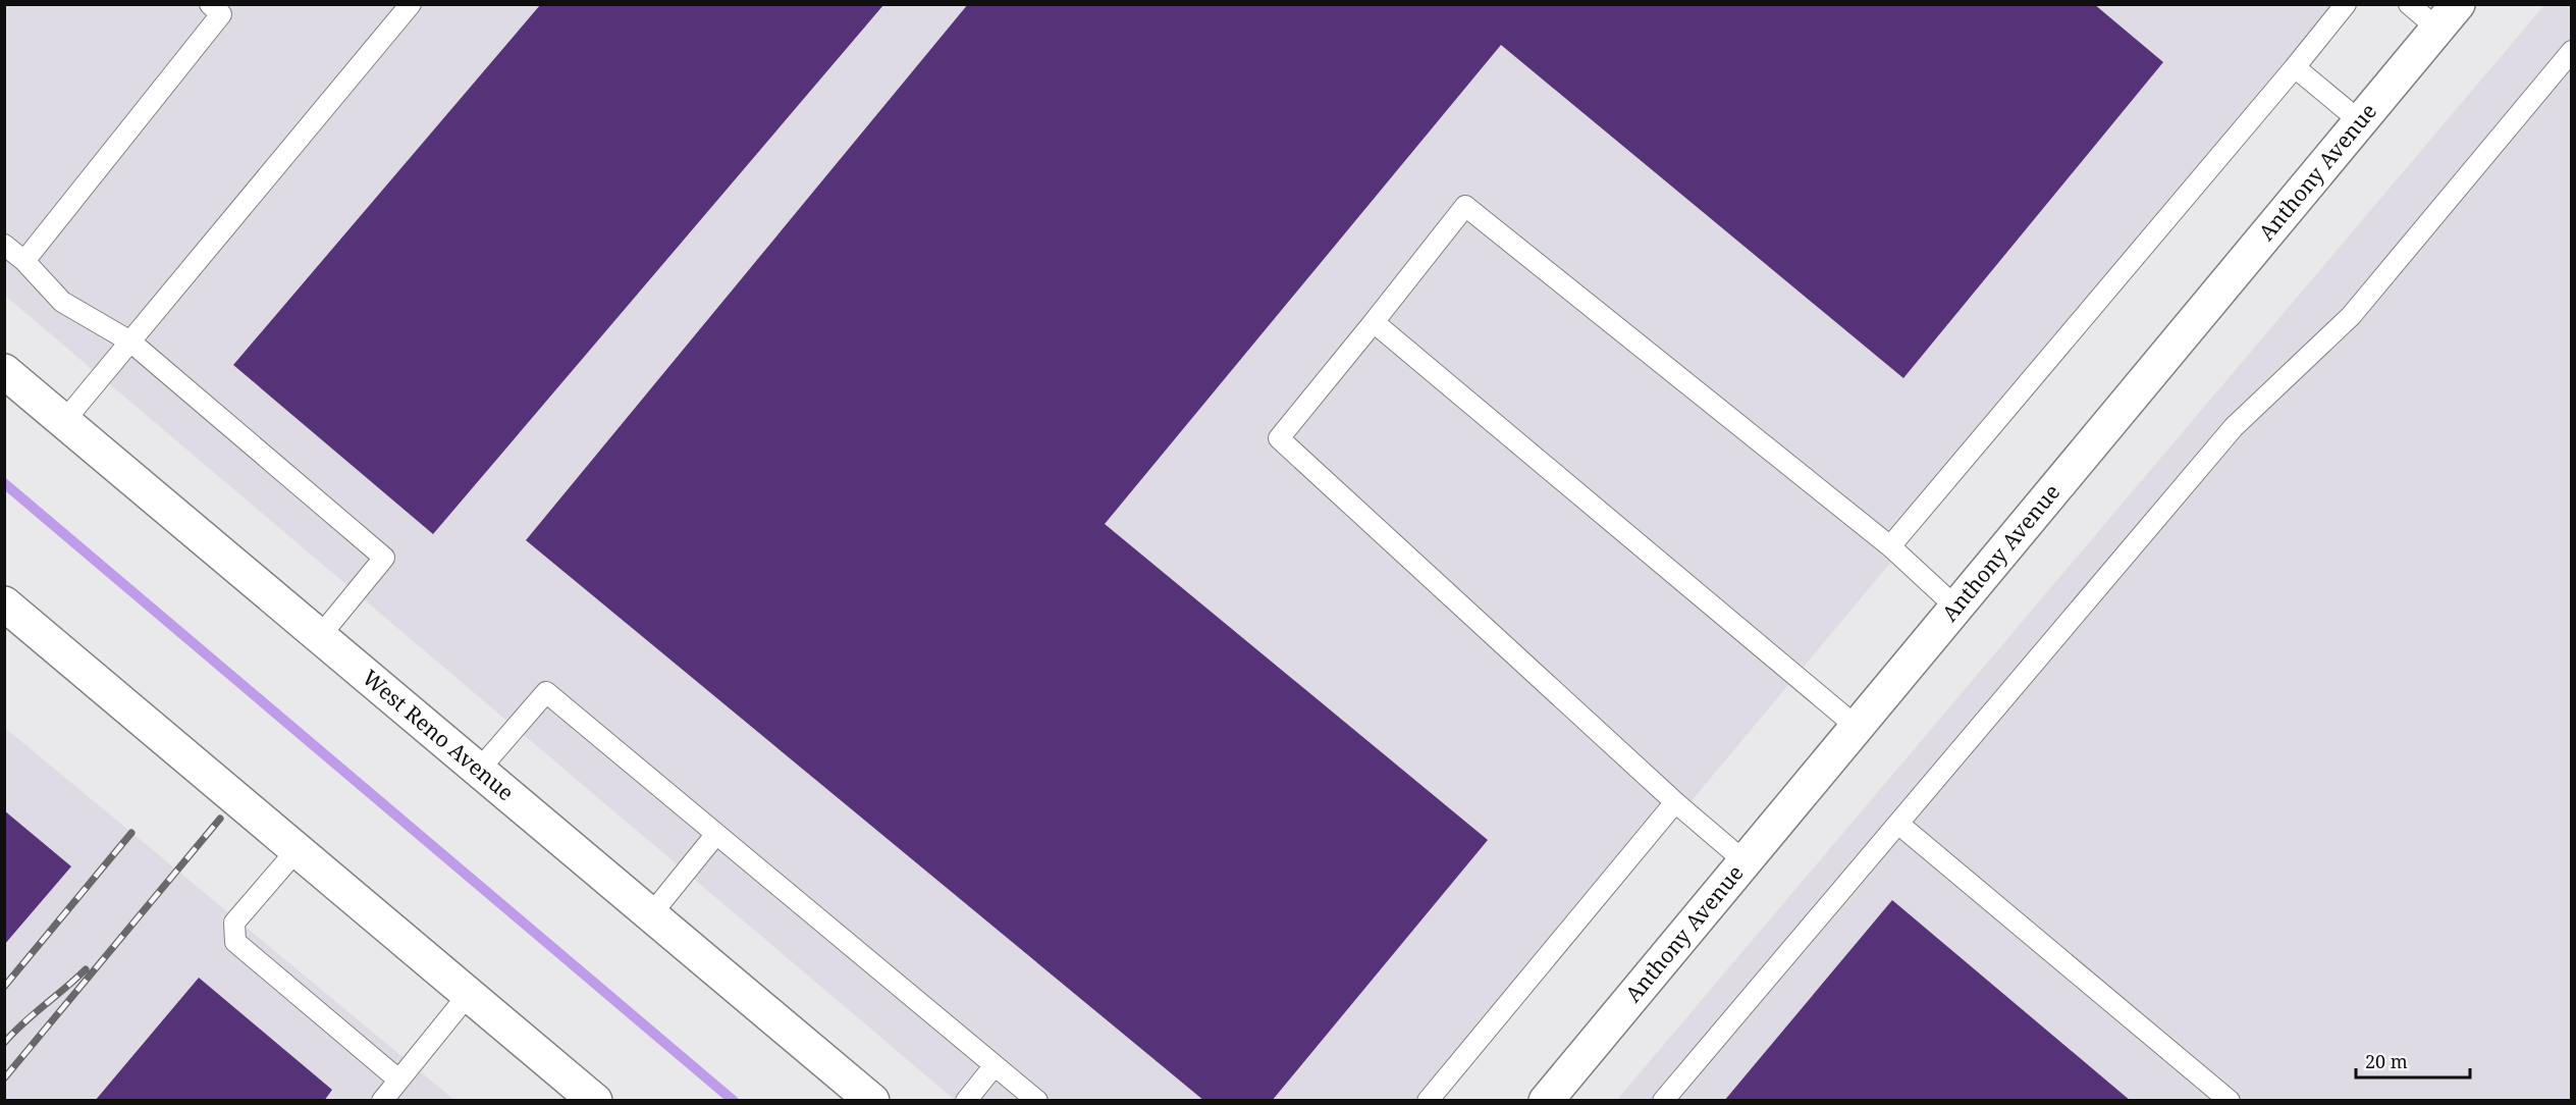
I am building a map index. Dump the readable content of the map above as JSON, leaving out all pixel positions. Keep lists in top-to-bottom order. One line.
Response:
{"streets":{"main road":["Anthony Avenue","West Reno Avenue"]},"scale_bar":"20 m"}
